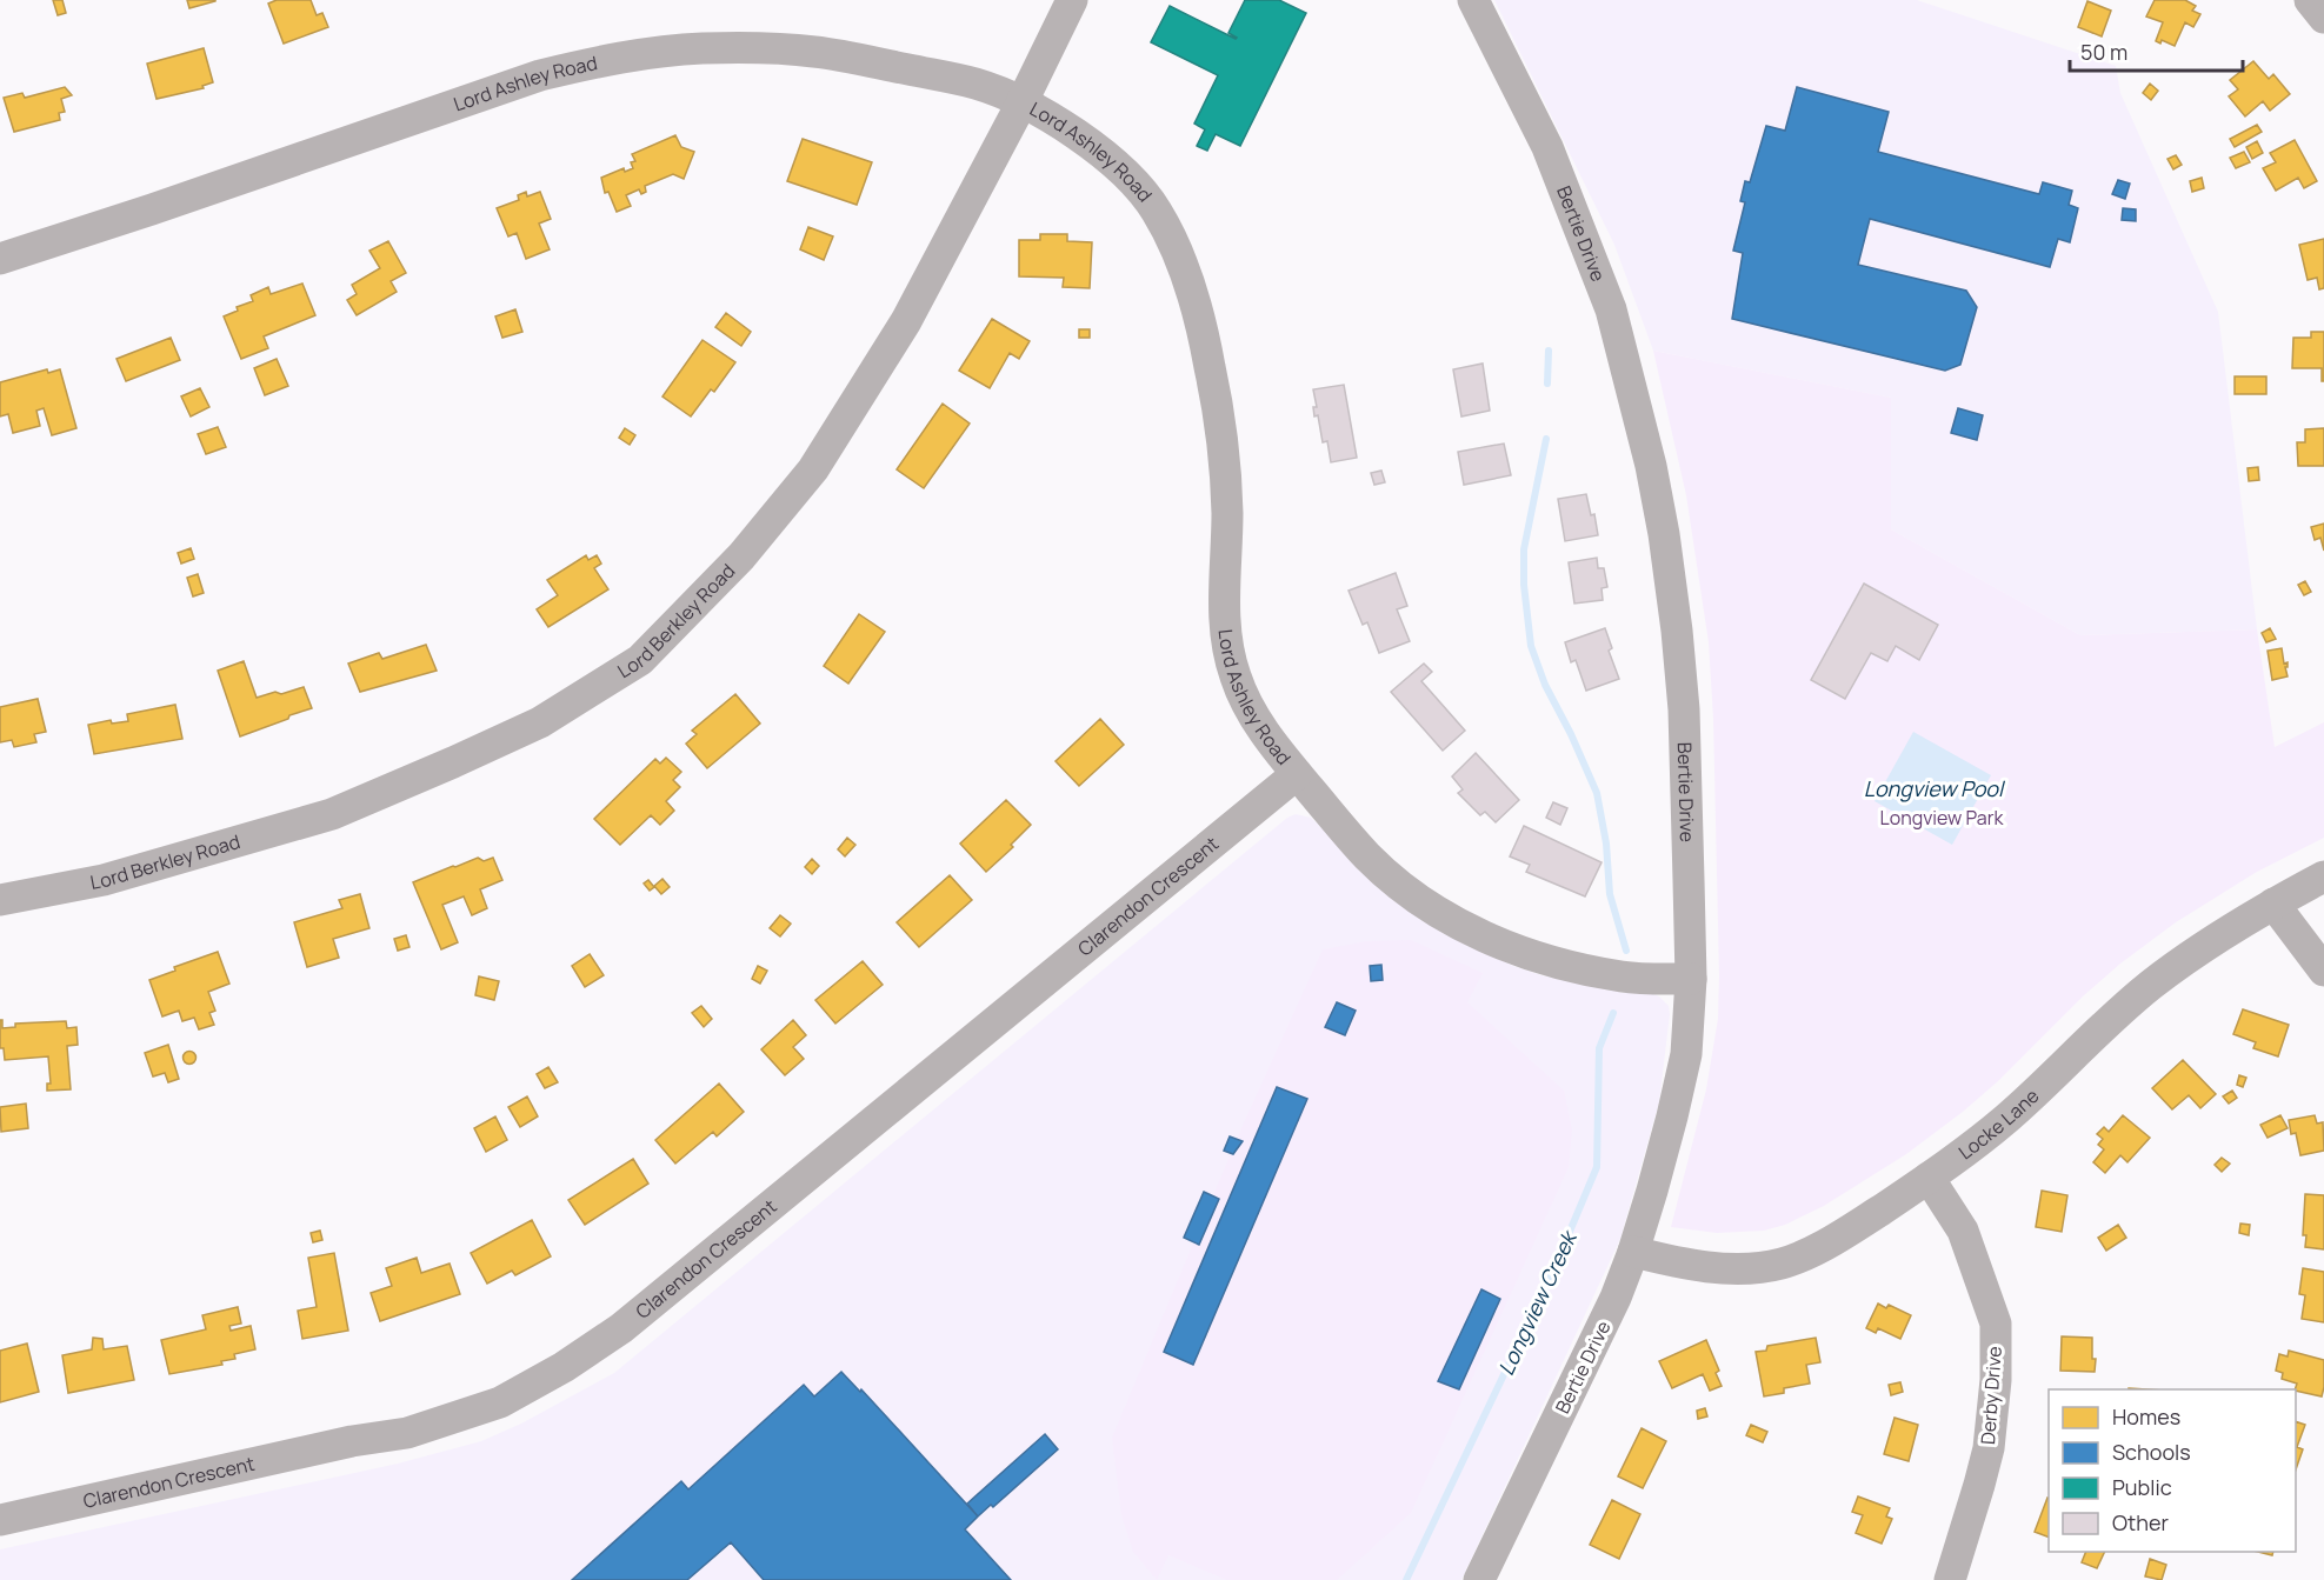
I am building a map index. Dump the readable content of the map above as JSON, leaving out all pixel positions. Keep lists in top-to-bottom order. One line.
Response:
{"streets":{"street":["Lord Ashley Road","Bertie Drive","Lord Berkley Road","Clarendon Crescent","Locke Lane","Derby Drive"]},"crossings":[["Lord Ashley Road","Bertie Drive"],["Lord Ashley Road","Lord Berkley Road"],["Lord Ashley Road","Clarendon Crescent"],["Bertie Drive","Locke Lane"],["Locke Lane","Derby Drive"]],"water":["Longview Pool","Longview Creek"],"parks":["Longview Park"],"legend":["Homes","Schools","Public","Other"],"scale_bar":"50 m"}
